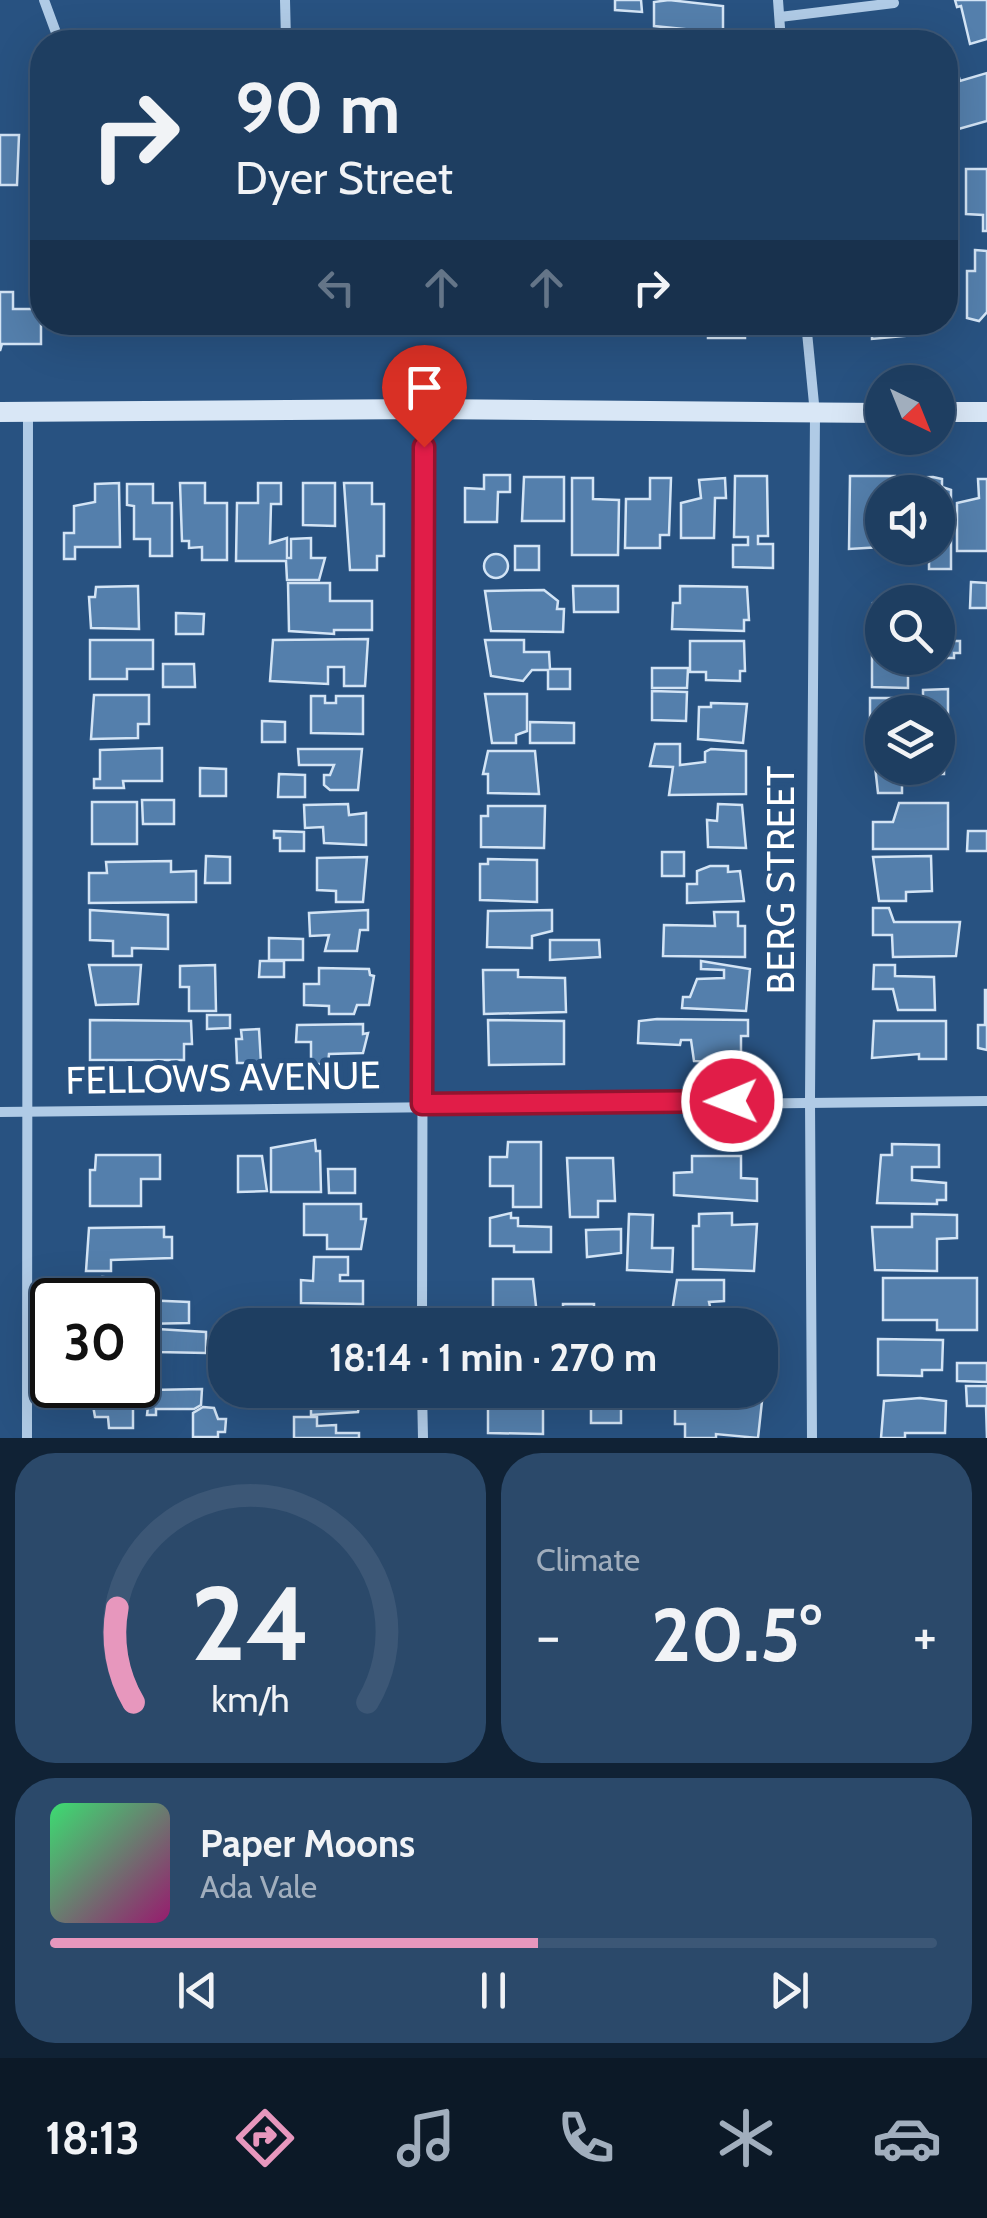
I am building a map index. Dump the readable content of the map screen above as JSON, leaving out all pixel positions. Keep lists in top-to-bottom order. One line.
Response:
{"streets":{"street":["BERG STREET","FELLOWS AVENUE"]},"crossings":[["BERG STREET","FELLOWS AVENUE"]],"north":"bottom right","page":{"turn":["90 m","Dyer Street"],"limit":"30","trip":"18:14 · 1 min · 270 m","tile":"Climate","heat":["−","20.5°","+"],"song":["Paper Moons","Ada Vale"],"tabs":"18:13","gauge":["24","km/h"]}}
